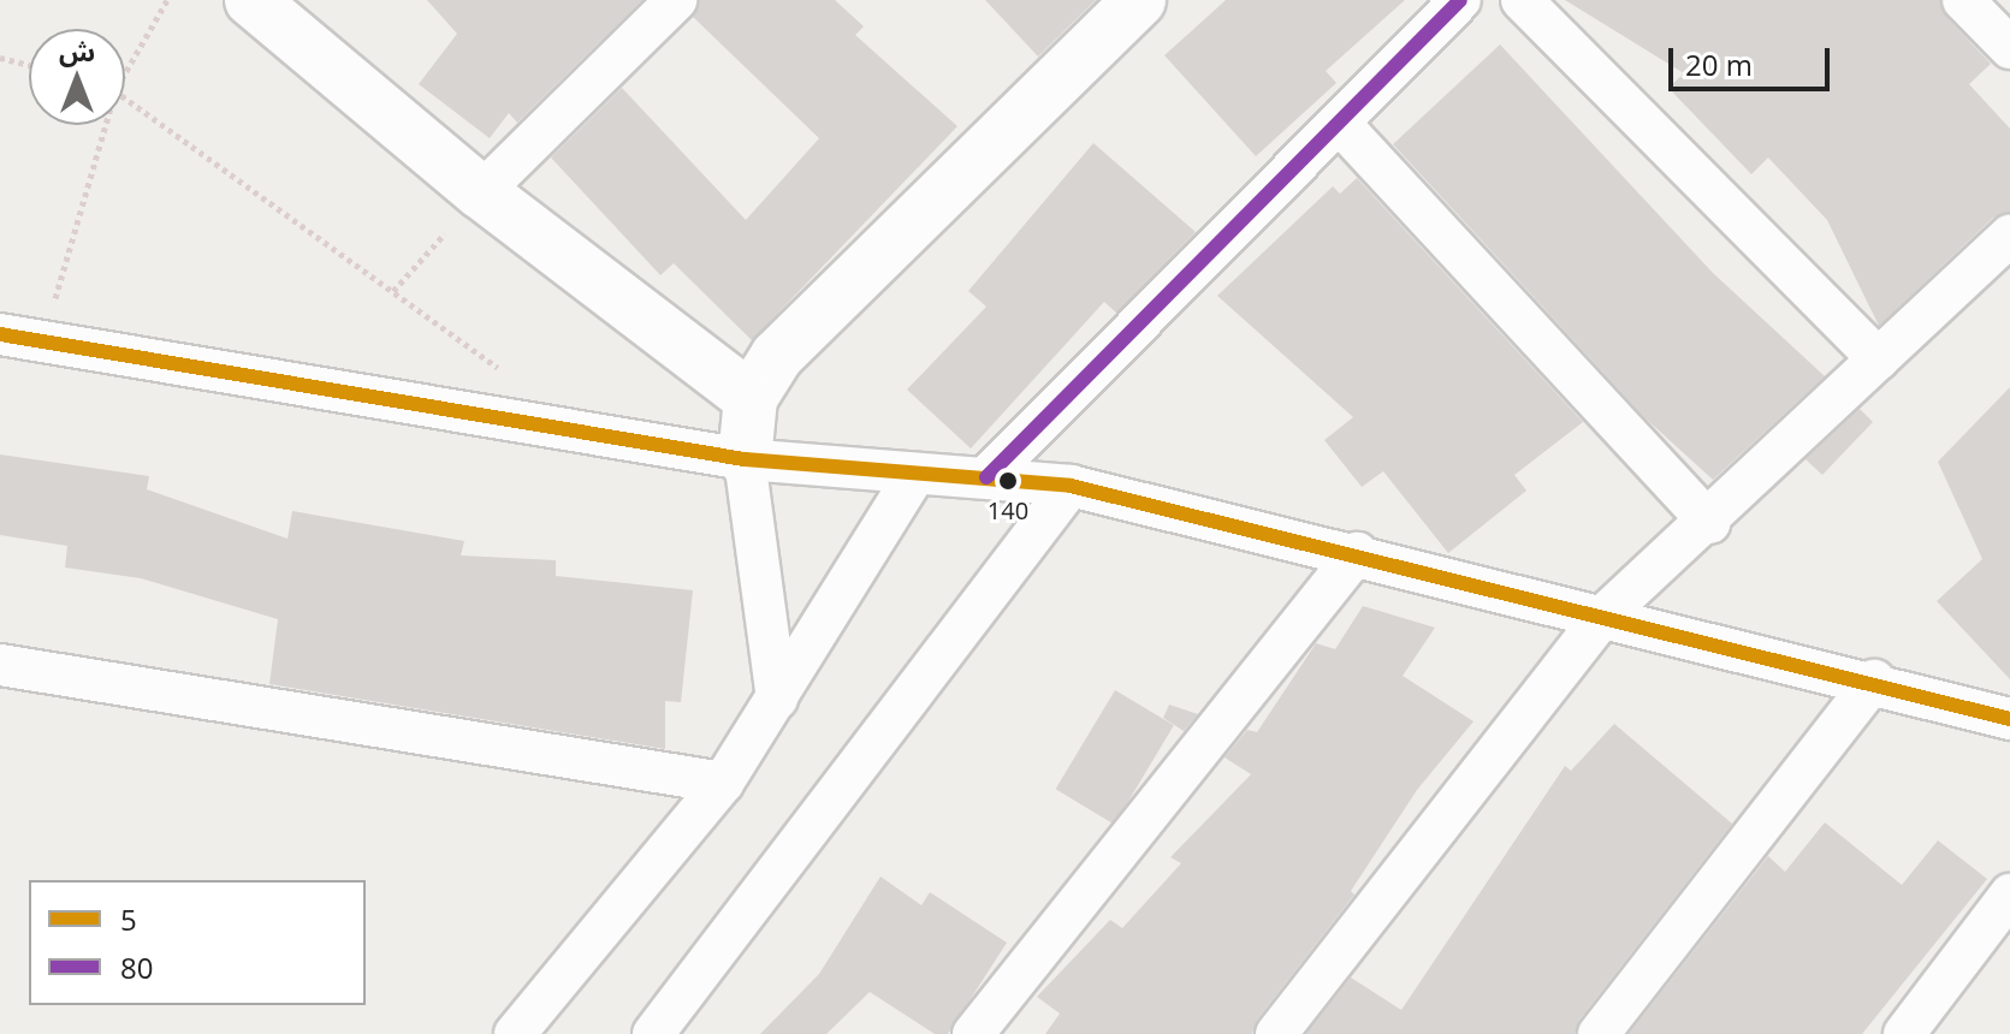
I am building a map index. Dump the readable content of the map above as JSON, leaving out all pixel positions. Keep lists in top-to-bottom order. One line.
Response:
{"places":["140"],"lines":["transit line 80","transit line 5"],"legend":["5","80"],"scale_bar":"20 m","north":"top"}
